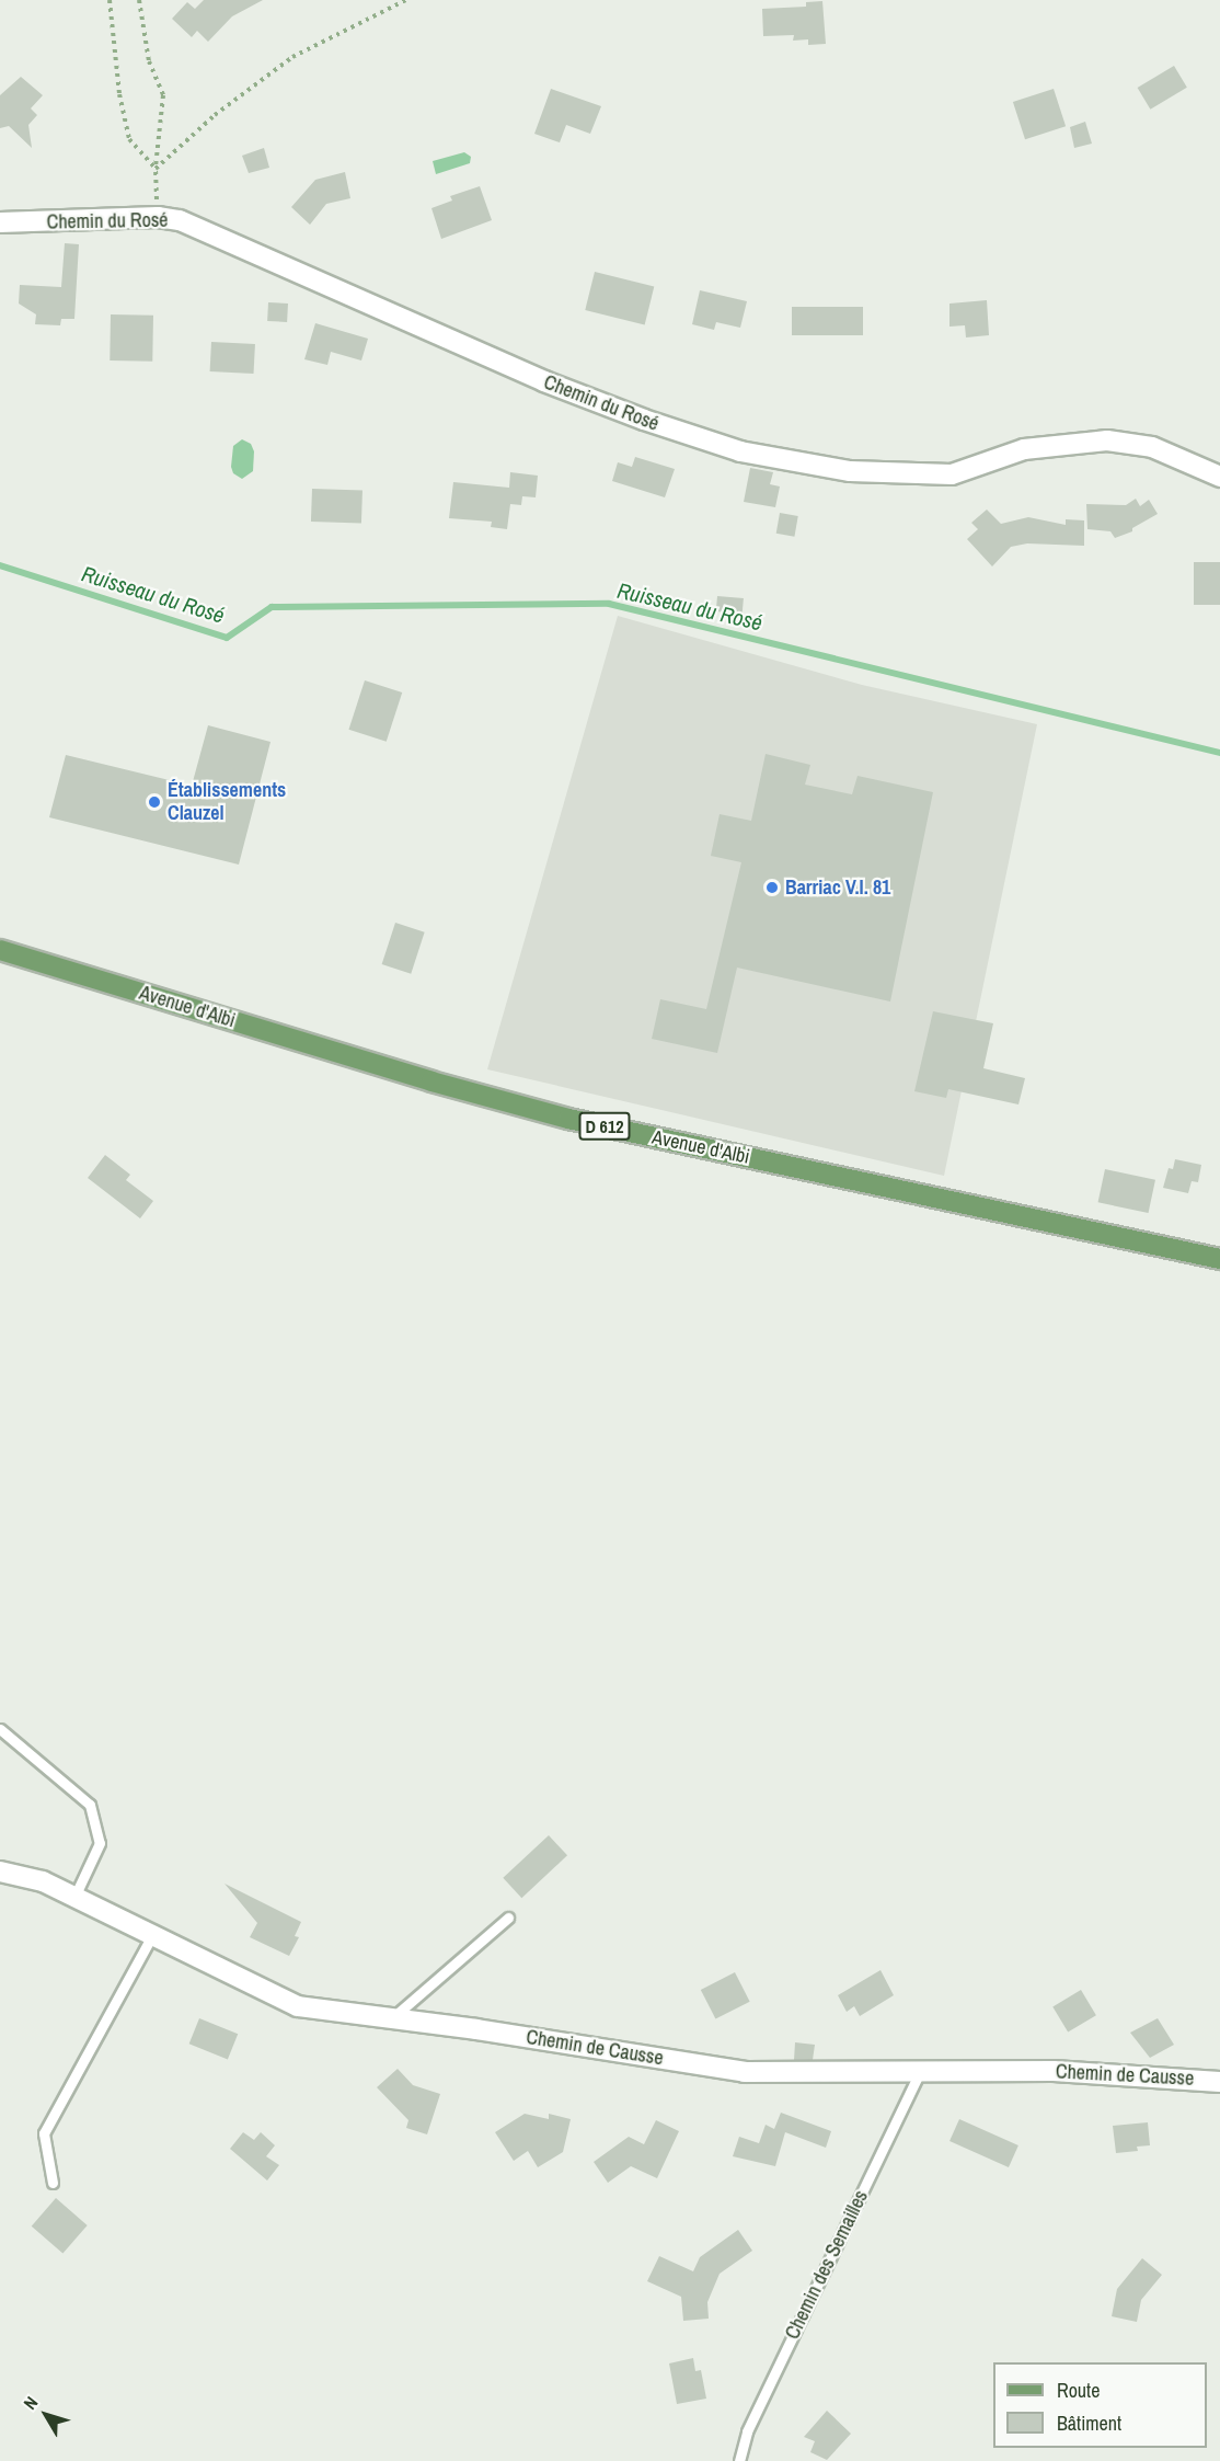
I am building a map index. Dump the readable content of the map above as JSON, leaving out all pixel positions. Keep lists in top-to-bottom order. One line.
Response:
{"streets":{"main road":["Avenue d'Albi","D 612"],"street":["Chemin du Rosé","Chemin de Causse"],"lane":["Chemin des Semailles"]},"crossings":[["Chemin de Causse","Chemin des Semailles"]],"water":["Ruisseau du Rosé"],"places":["Établissements Clauzel","Barriac V.I. 81"],"legend":["Route","Bâtiment"],"north":"top left"}
